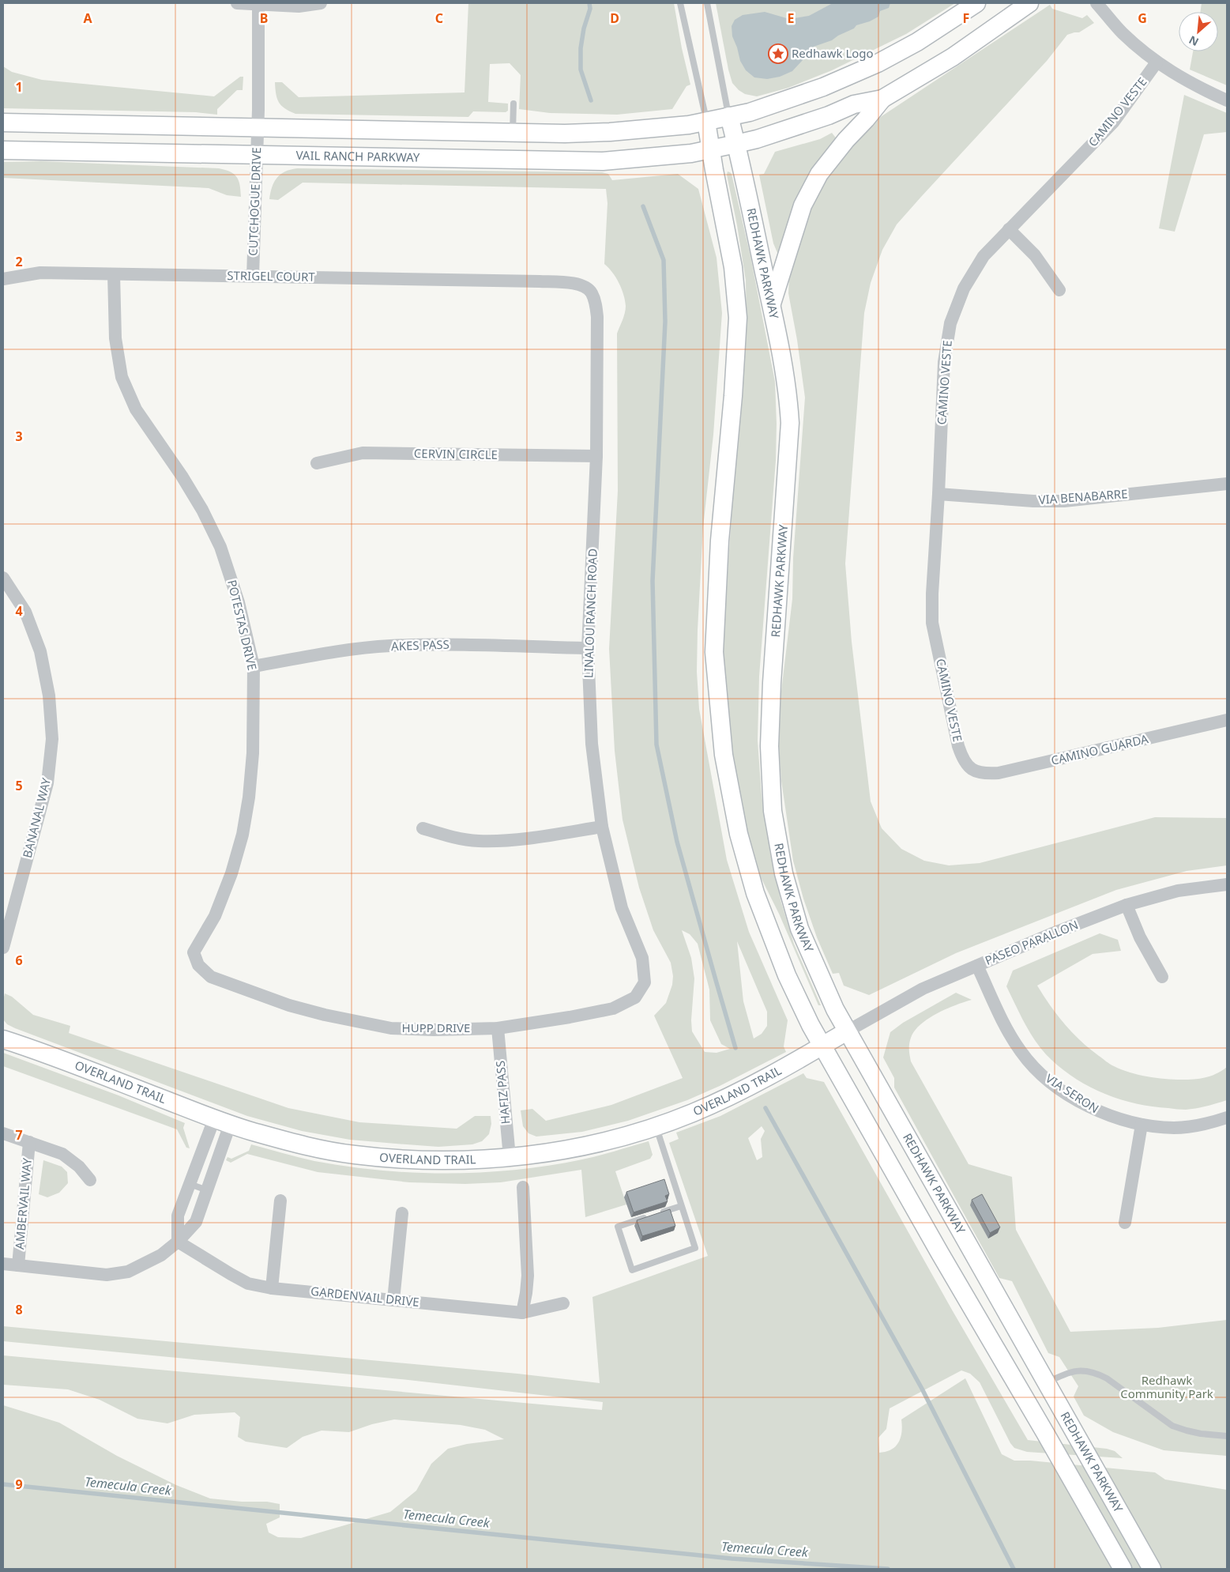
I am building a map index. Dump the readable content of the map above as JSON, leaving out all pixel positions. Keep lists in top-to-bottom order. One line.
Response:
{"streets":{"main road":["VAIL RANCH PARKWAY","REDHAWK PARKWAY","OVERLAND TRAIL"],"street":["CAMINO VESTE","CUTCHOGUE DRIVE","STRIGEL COURT","CERVIN CIRCLE","VIA BENABARRE","LINALOU RANCH ROAD","POTESTAS DRIVE","AKES PASS","CAMINO GUARDA","BANANAL WAY","PASEO PARALLON","HUPP DRIVE","HAFIZ PASS","VIA SERON","AMBERVAIL WAY","GARDENVAIL DRIVE"]},"crossings":[["CAMINO VESTE","VIA BENABARRE"],["CAMINO VESTE","CAMINO GUARDA"],["VAIL RANCH PARKWAY","CUTCHOGUE DRIVE"],["CUTCHOGUE DRIVE","STRIGEL COURT"],["REDHAWK PARKWAY","PASEO PARALLON"],["REDHAWK PARKWAY","OVERLAND TRAIL"],["STRIGEL COURT","LINALOU RANCH ROAD"],["STRIGEL COURT","POTESTAS DRIVE"],["CERVIN CIRCLE","LINALOU RANCH ROAD"],["LINALOU RANCH ROAD","AKES PASS"],["LINALOU RANCH ROAD","HUPP DRIVE"],["POTESTAS DRIVE","AKES PASS"],["POTESTAS DRIVE","HUPP DRIVE"],["PASEO PARALLON","OVERLAND TRAIL"],["PASEO PARALLON","VIA SERON"],["HUPP DRIVE","HAFIZ PASS"],["OVERLAND TRAIL","HAFIZ PASS"]],"water":["Temecula Creek"],"parks":["Redhawk Community Park"],"places":{"place":["Redhawk Logo"]},"north":"bottom left","grid":{"columns":["A","B","C","D","E","F","G"],"rows":["1","2","3","4","5","6","7","8","9"]}}
